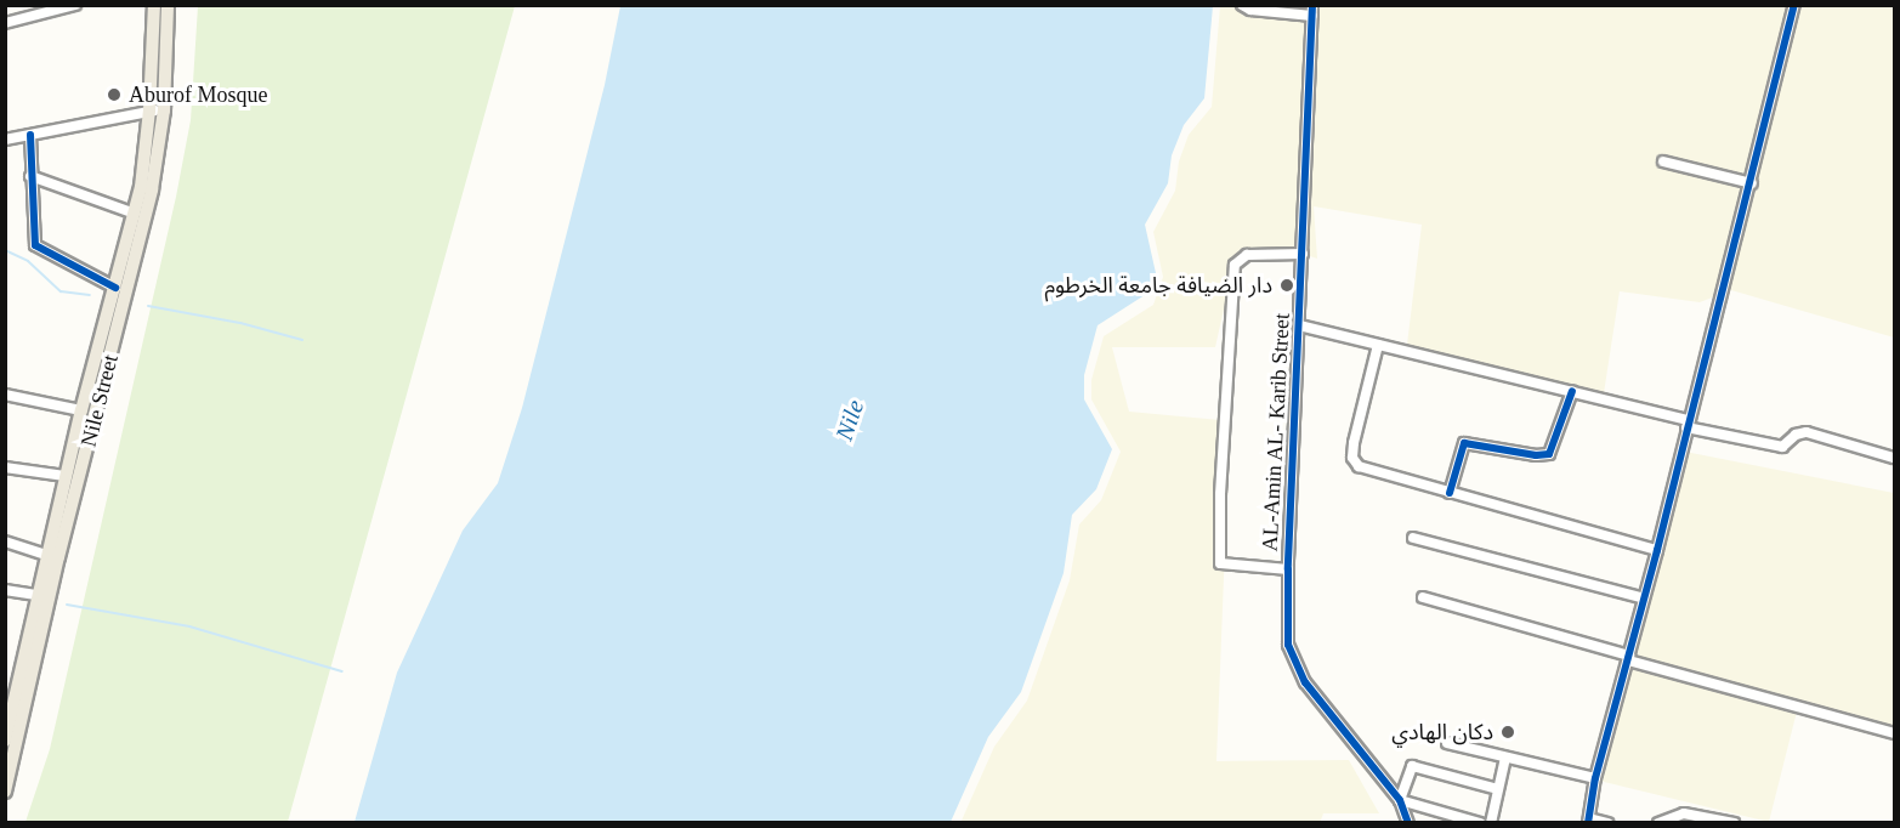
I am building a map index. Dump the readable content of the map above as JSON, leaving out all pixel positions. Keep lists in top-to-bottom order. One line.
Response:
{"streets":{"main road":["Nile Street"],"street":["AL-Amin AL- Karib Street"]},"water":["Nile"],"places":["Aburof Mosque","دار الضيافة جامعة الخرطوم","دكان الهادي"]}
